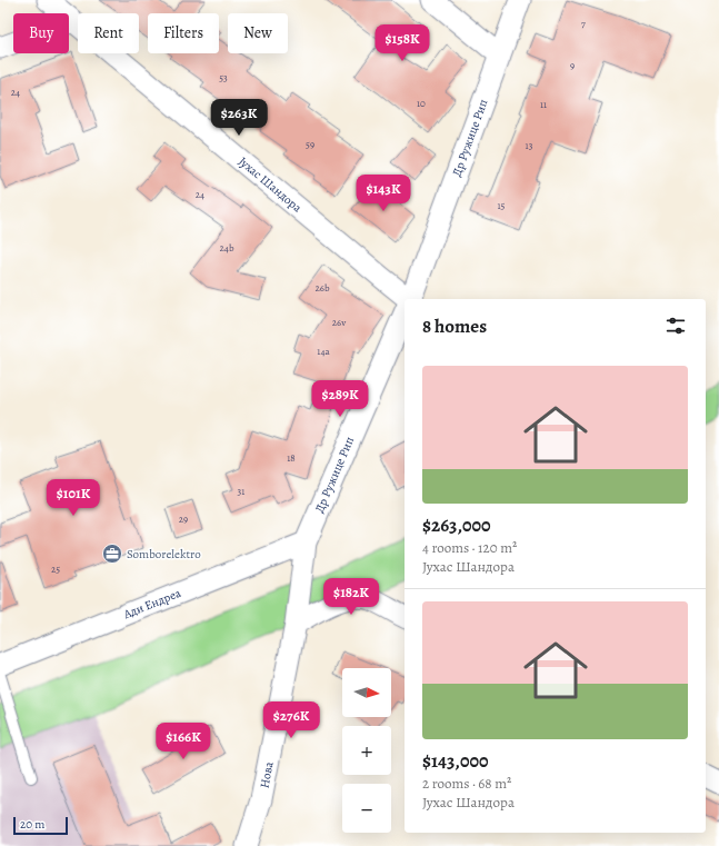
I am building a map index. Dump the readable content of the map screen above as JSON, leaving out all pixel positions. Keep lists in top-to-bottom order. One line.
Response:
{"streets":{"street":["Др Ружице Рип","Јухас Шандора","Ади Ендреа","Нова"]},"crossings":[["Др Ружице Рип","Ади Ендреа"],["Др Ружице Рип","Нова"]],"places":{"office":["Somborelektro"]},"house_numbers":["7","9","53","24","10","11","59","13","24","15","24b","26b","26v","14a","18","31","29","25"],"scale_bar":"20 m","north":"right","page":{"chip":["Buy","Rent","Filters","New"],"price":["$158K","$263K","$143K","$289K","$101K","$182K","$276K","$166K"],"heading":"8 homes","list":[{"name":"$263,000","note":"4 rooms · 120 m² · Јухас Шандора"},{"name":"$143,000","note":"2 rooms · 68 m² · Јухас Шандора"}],"map_buttons":["+","−"],"scale":"20 m"}}
